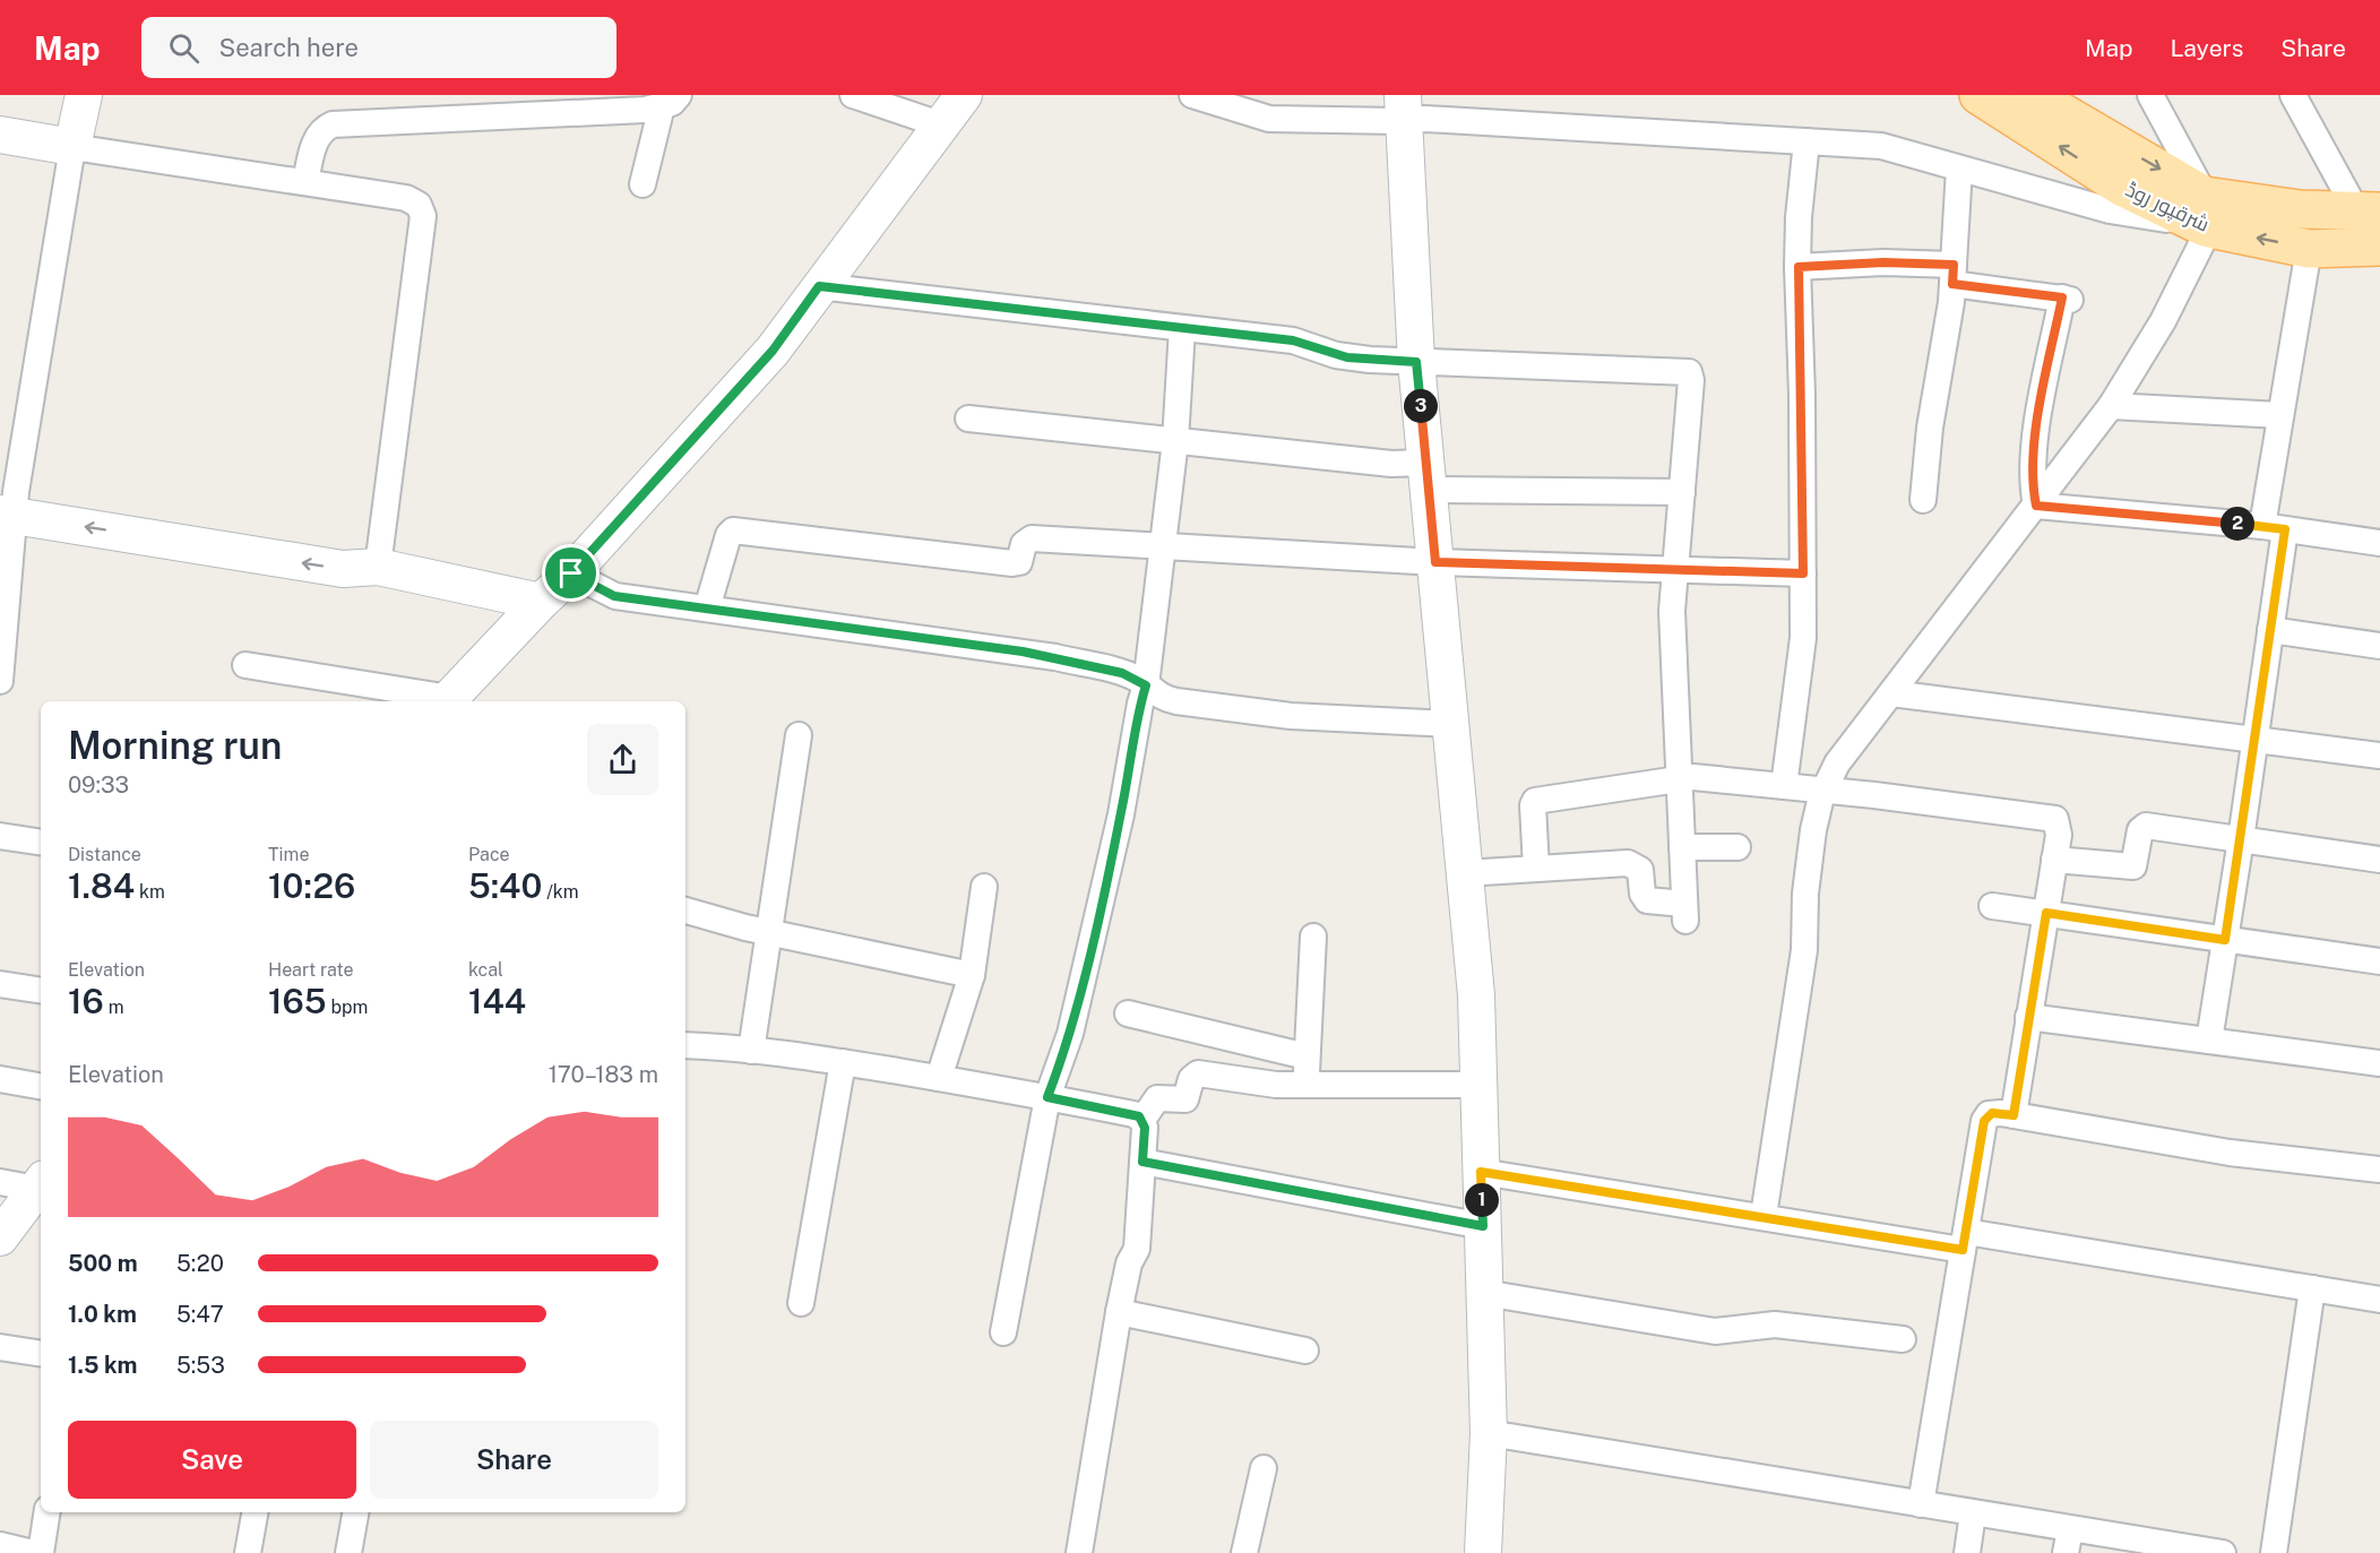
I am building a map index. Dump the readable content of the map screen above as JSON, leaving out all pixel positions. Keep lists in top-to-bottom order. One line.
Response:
{"streets":{"main road":["شرقپور روڈ"]},"page":{"header":"Map","search":"Search here","nav":["Map","Layers","Share"],"pins":["3","2","1"],"heading":["Morning run","09:33"],"stats":[["Distance","1.84 km"],["Time","10:26"],["Pace","5:40 /km"],["Elevation","16 m"],["Heart rate","165 bpm"],["kcal","144"]],"chart":["Elevation","170–183 m"],"list":[{"name":"500 m","note":"5:20"},{"name":"1.0 km","note":"5:47"},{"name":"1.5 km","note":"5:53"}],"buttons":["Save","Share"]}}
